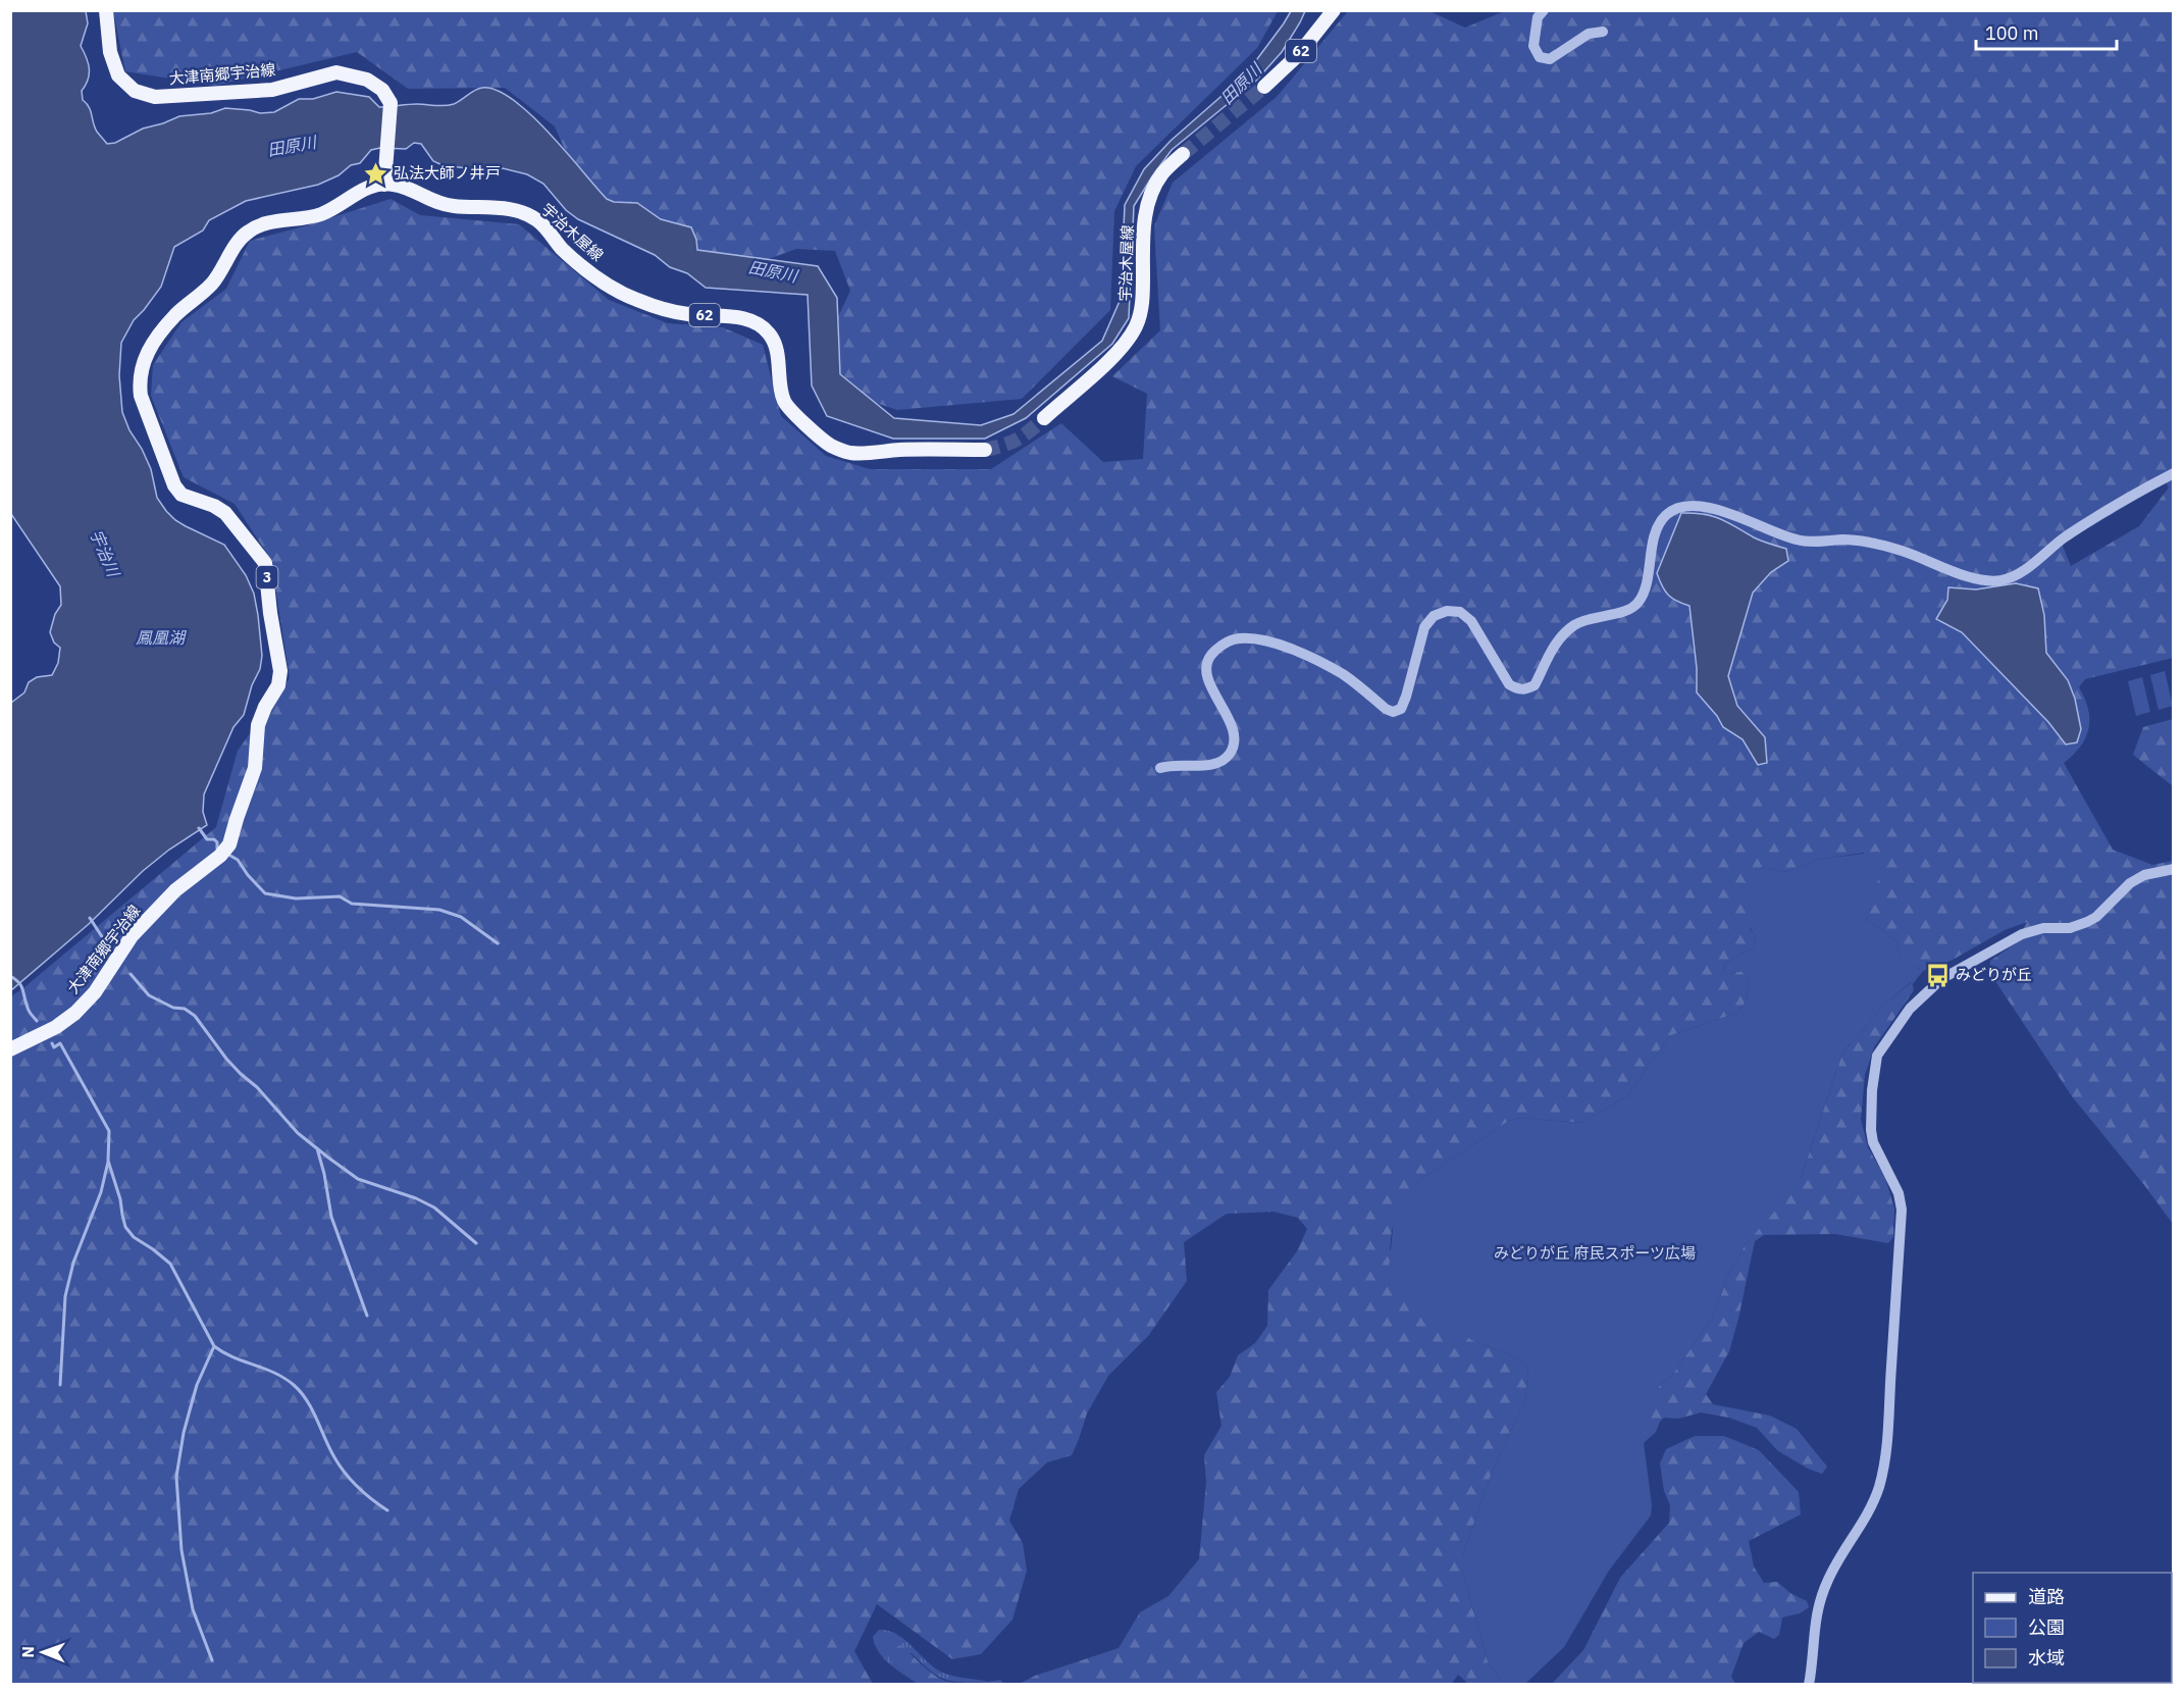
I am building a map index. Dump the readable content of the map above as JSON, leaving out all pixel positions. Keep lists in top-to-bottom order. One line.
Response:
{"streets":{"main road":["62","大津南郷宇治線","宇治木屋線","3"]},"crossings":[["大津南郷宇治線","宇治木屋線"]],"water":["田原川","宇治川","鳳凰湖"],"parks":["みどりが丘 府民スポーツ広場"],"places":{"place":["弘法大師ノ井戸"],"bus stop":["みどりが丘"]},"legend":["道路","公園","水域"],"scale_bar":"100 m","north":"left"}
